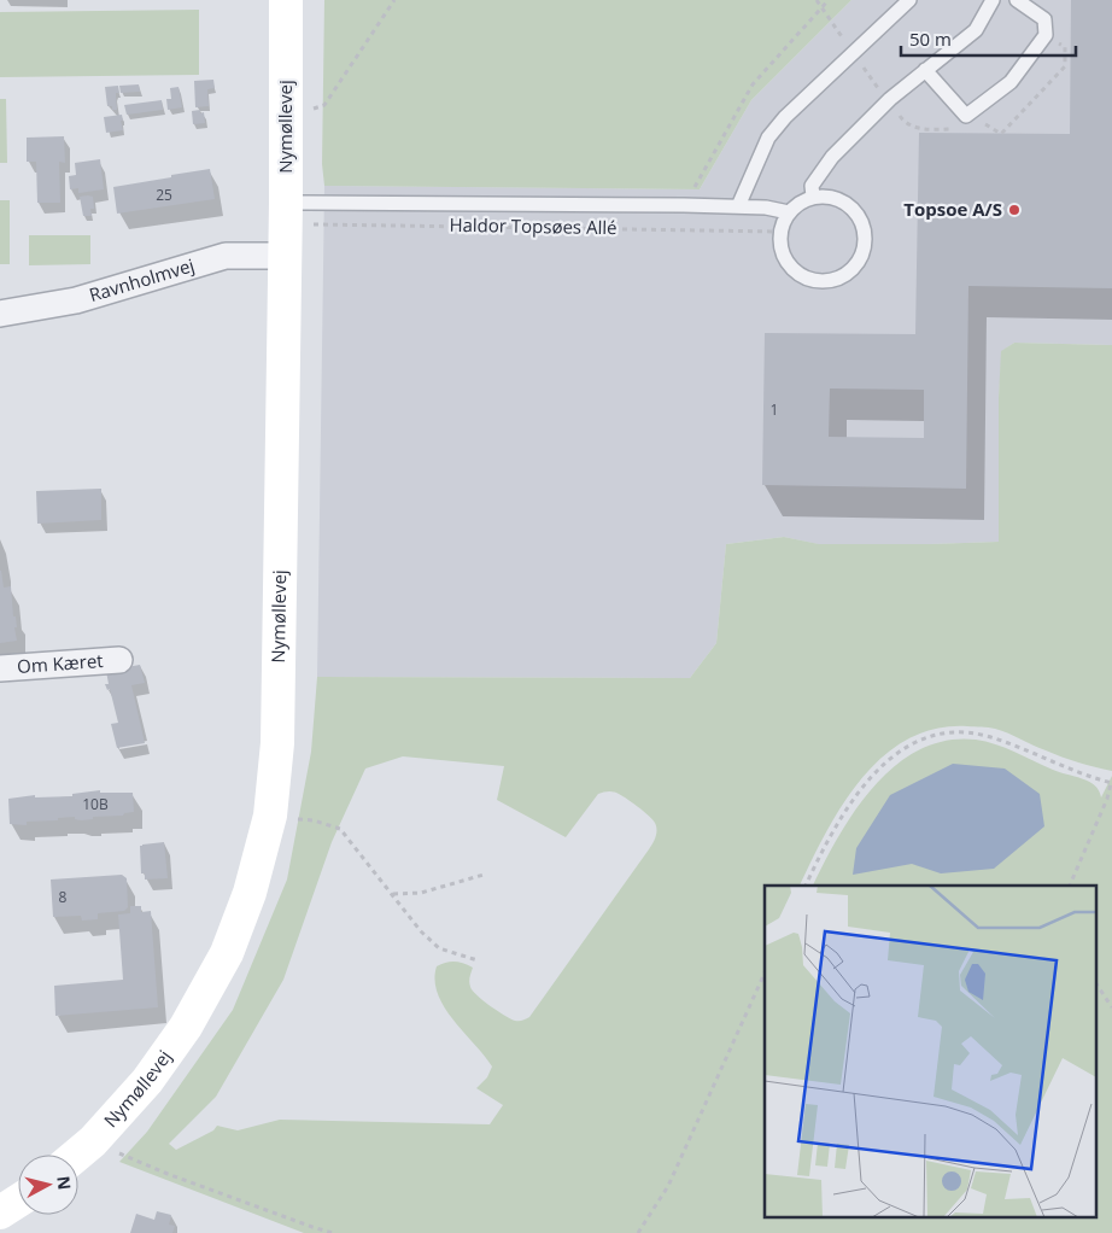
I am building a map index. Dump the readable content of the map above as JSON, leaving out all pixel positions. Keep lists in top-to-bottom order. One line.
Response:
{"streets":{"street":["Nymøllevej","Ravnholmvej","Om Kæret"],"lane":["Haldor Topsøes Allé"]},"crossings":[["Nymøllevej","Haldor Topsøes Allé"],["Nymøllevej","Ravnholmvej"],["Haldor Topsøes Allé","Ravnholmvej"]],"places":["Topsoe A/S"],"house_numbers":["25","1","10B","8"],"scale_bar":"50 m","north":"right"}
